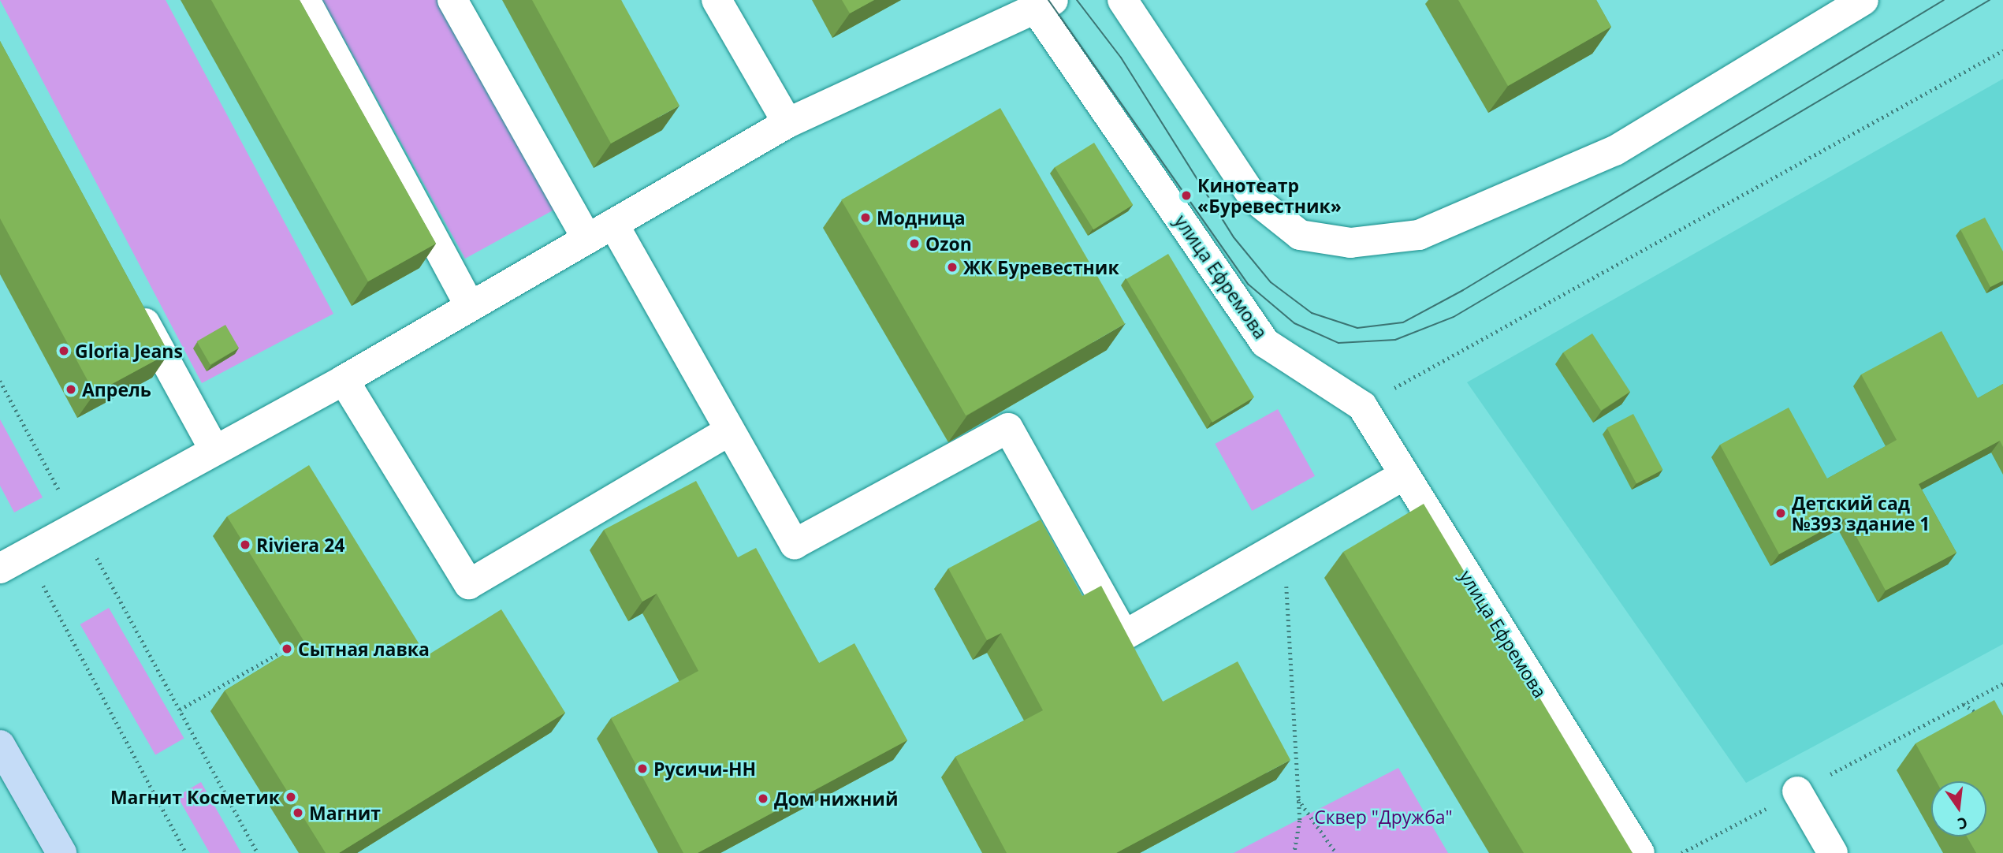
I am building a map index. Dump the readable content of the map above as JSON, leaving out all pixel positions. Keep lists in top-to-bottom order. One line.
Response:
{"streets":{"street":["улица Ефремова"]},"parks":["Сквер \"Дружба\""],"places":["Кинотеатр «Буревестник»","Модница","Ozon","ЖК Буревестник","Gloria Jeans","Апрель","Детский сад №393 здание 1","Riviera 24","Сытная лавка","Русичи-НН","Магнит Косметик","Дом нижний","Магнит"],"north":"bottom"}
